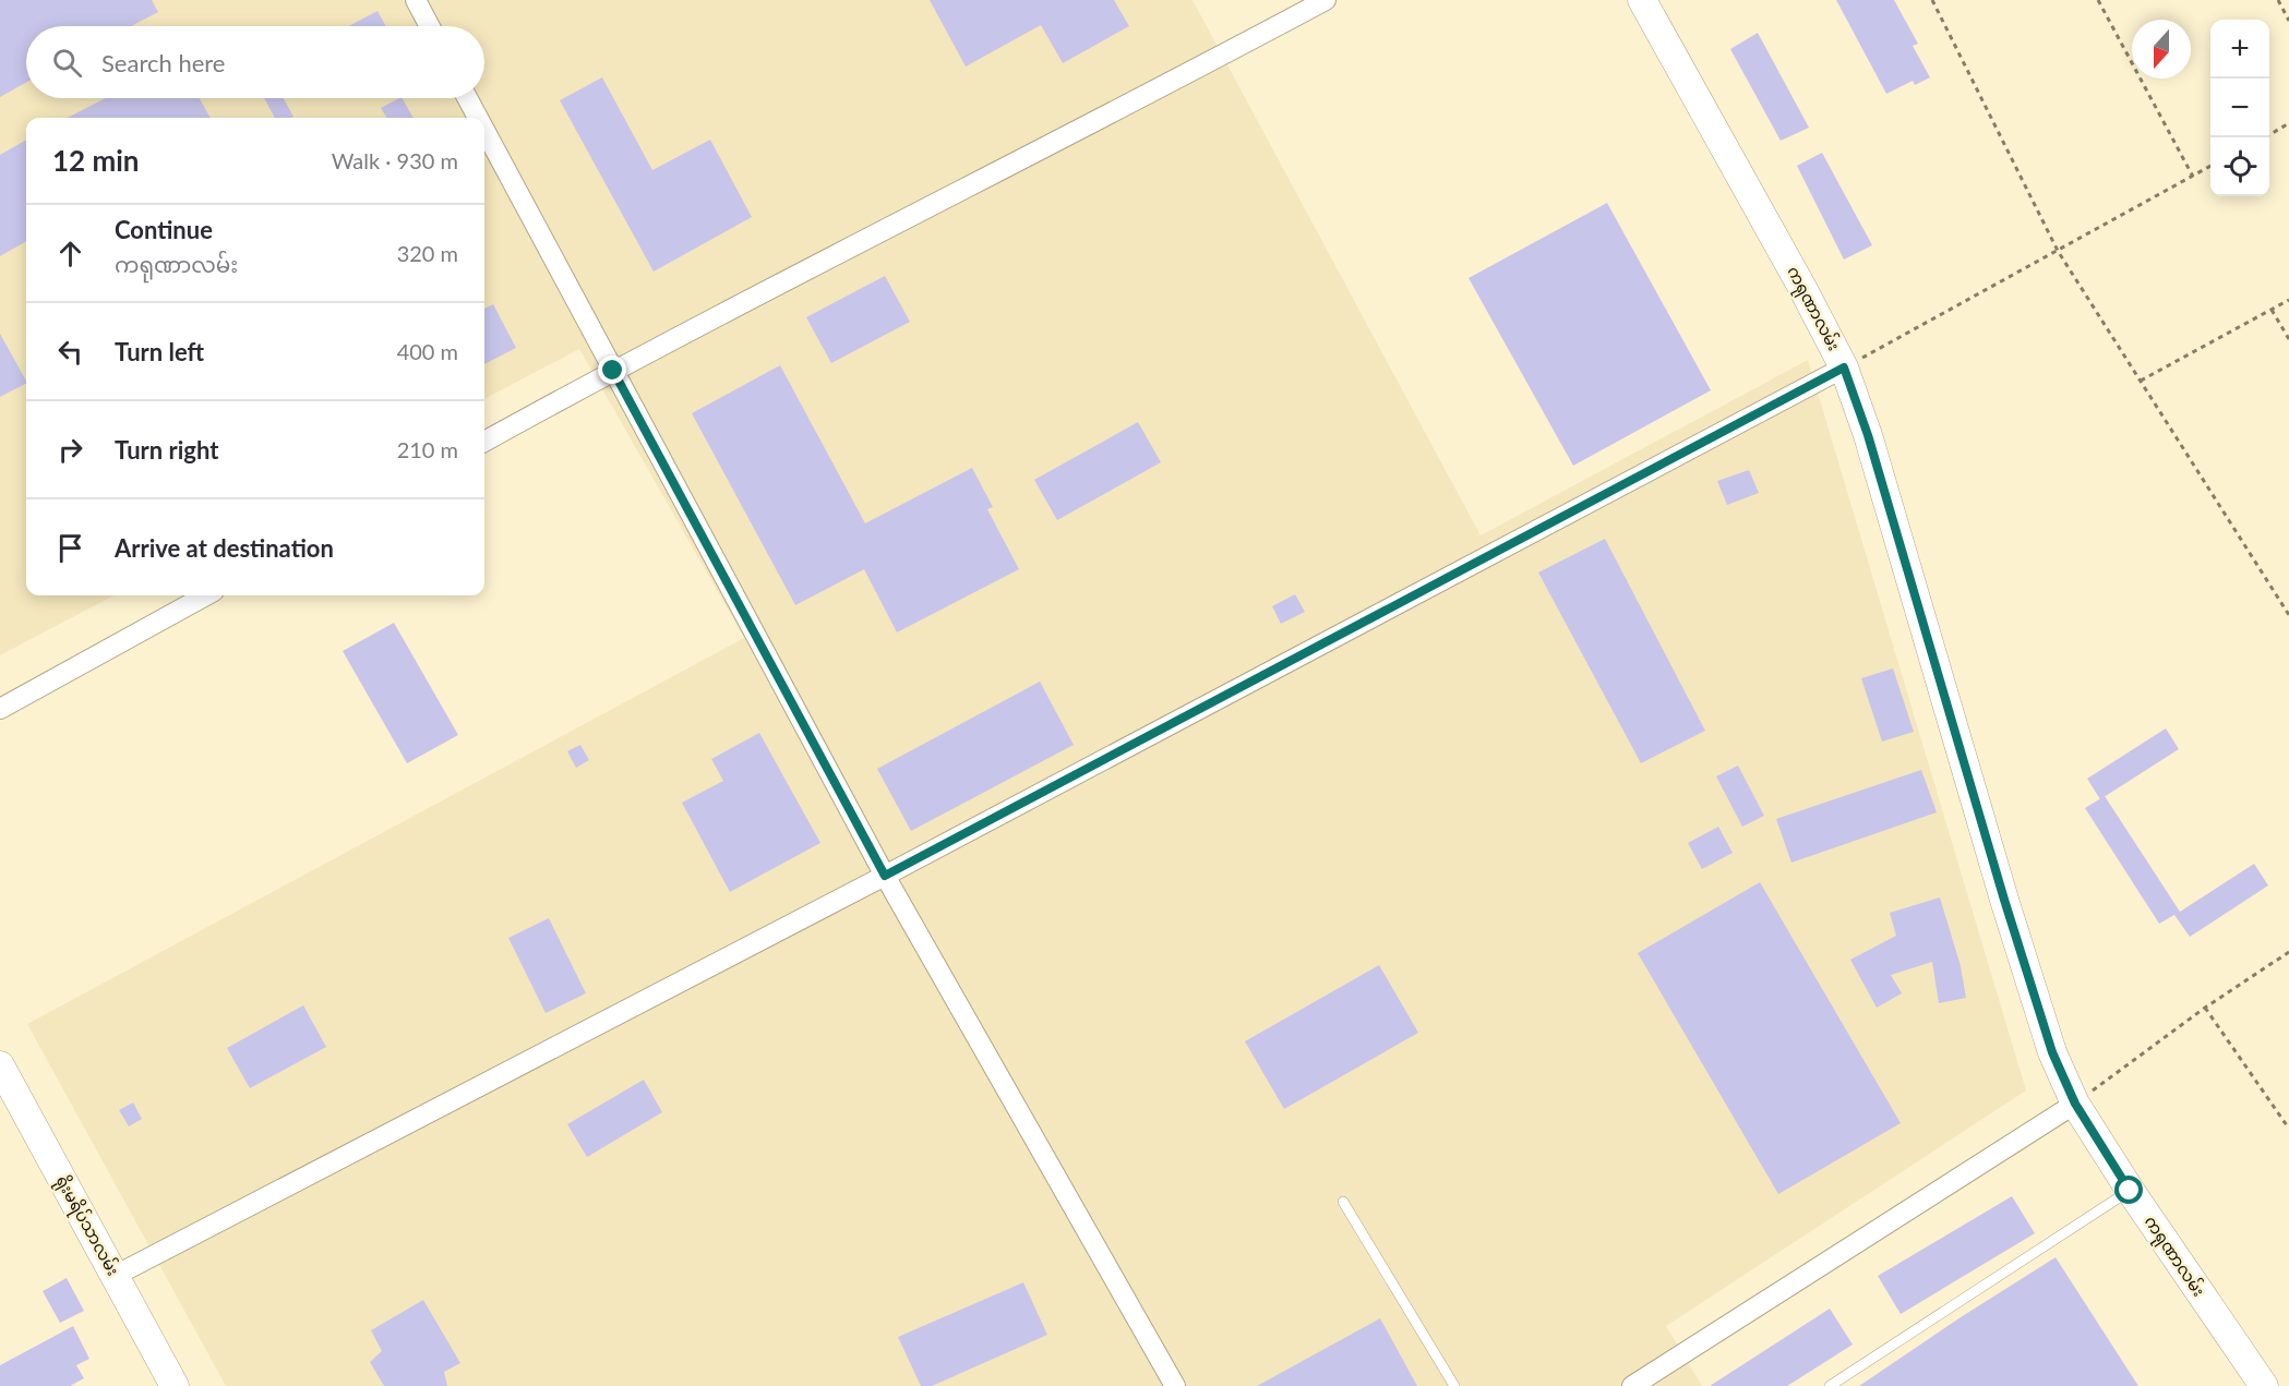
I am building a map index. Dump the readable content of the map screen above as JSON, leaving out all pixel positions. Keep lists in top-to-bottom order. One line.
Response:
{"streets":{"street":["ကရုဏာလမ်း","ရိုးမရိပ်သာလမ်း"]},"north":"bottom","page":{"map_buttons":["+","−"],"search":"Search here","heading":["12 min","Walk · 930 m"],"list":[["Continue","ကရုဏာလမ်း","320 m"],["Turn left","400 m"],["Turn right","210 m"],"Arrive at destination"]}}
